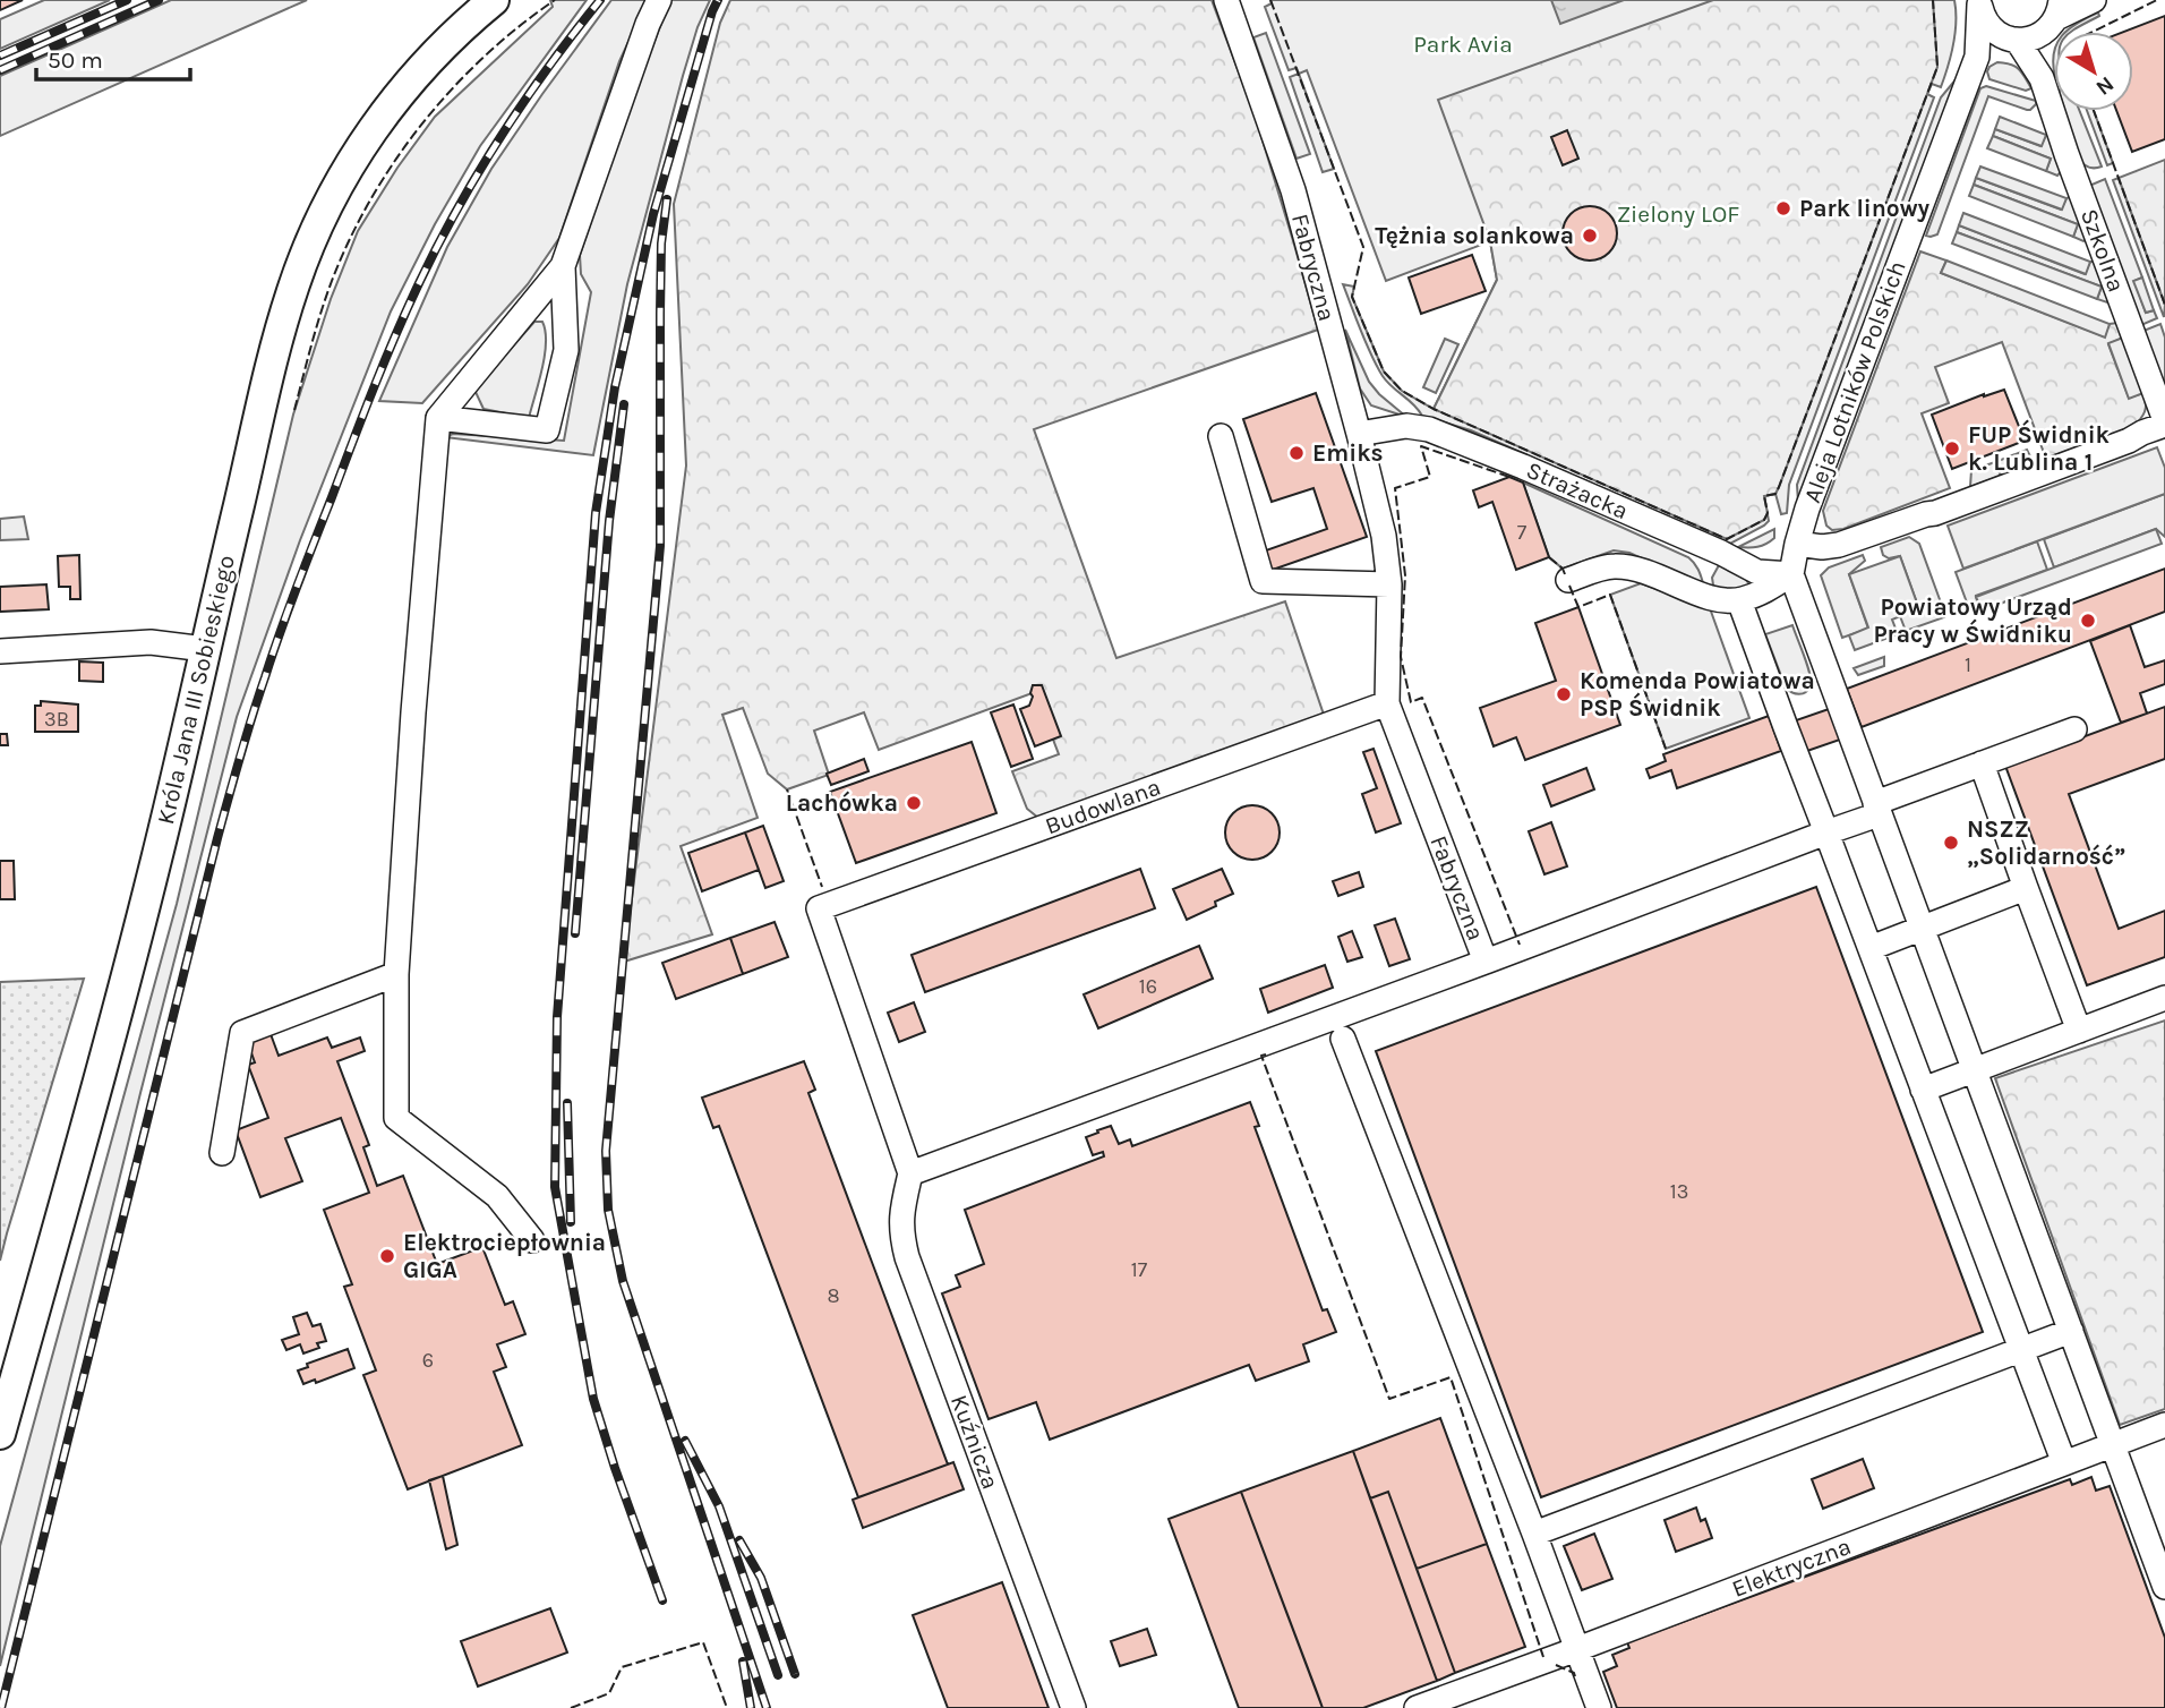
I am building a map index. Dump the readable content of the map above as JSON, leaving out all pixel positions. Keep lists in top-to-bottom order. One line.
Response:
{"streets":{"main road":["Króla Jana III Sobieskiego"],"street":["Szkolna","Fabryczna","Aleja Lotników Polskich","Strażacka","Budowlana","Kuźnicza","Elektryczna"]},"crossings":[["Szkolna","Aleja Lotników Polskich"],["Fabryczna","Strażacka"],["Fabryczna","Budowlana"],["Fabryczna","Kuźnicza"],["Aleja Lotników Polskich","Strażacka"],["Budowlana","Kuźnicza"]],"parks":["Park Avia","Zielony LOF"],"places":["Park linowy","Tężnia solankowa","FUP Świdnik k. Lublina 1","Emiks","Powiatowy Urząd Pracy w Świdniku","Komenda Powiatowa PSP Świdnik","Lachówka","NSZZ „Solidarność”","Elektrociepłownia GIGA"],"house_numbers":["7","1","3B","16","13","17","8","6"],"scale_bar":"50 m","north":"bottom right"}
